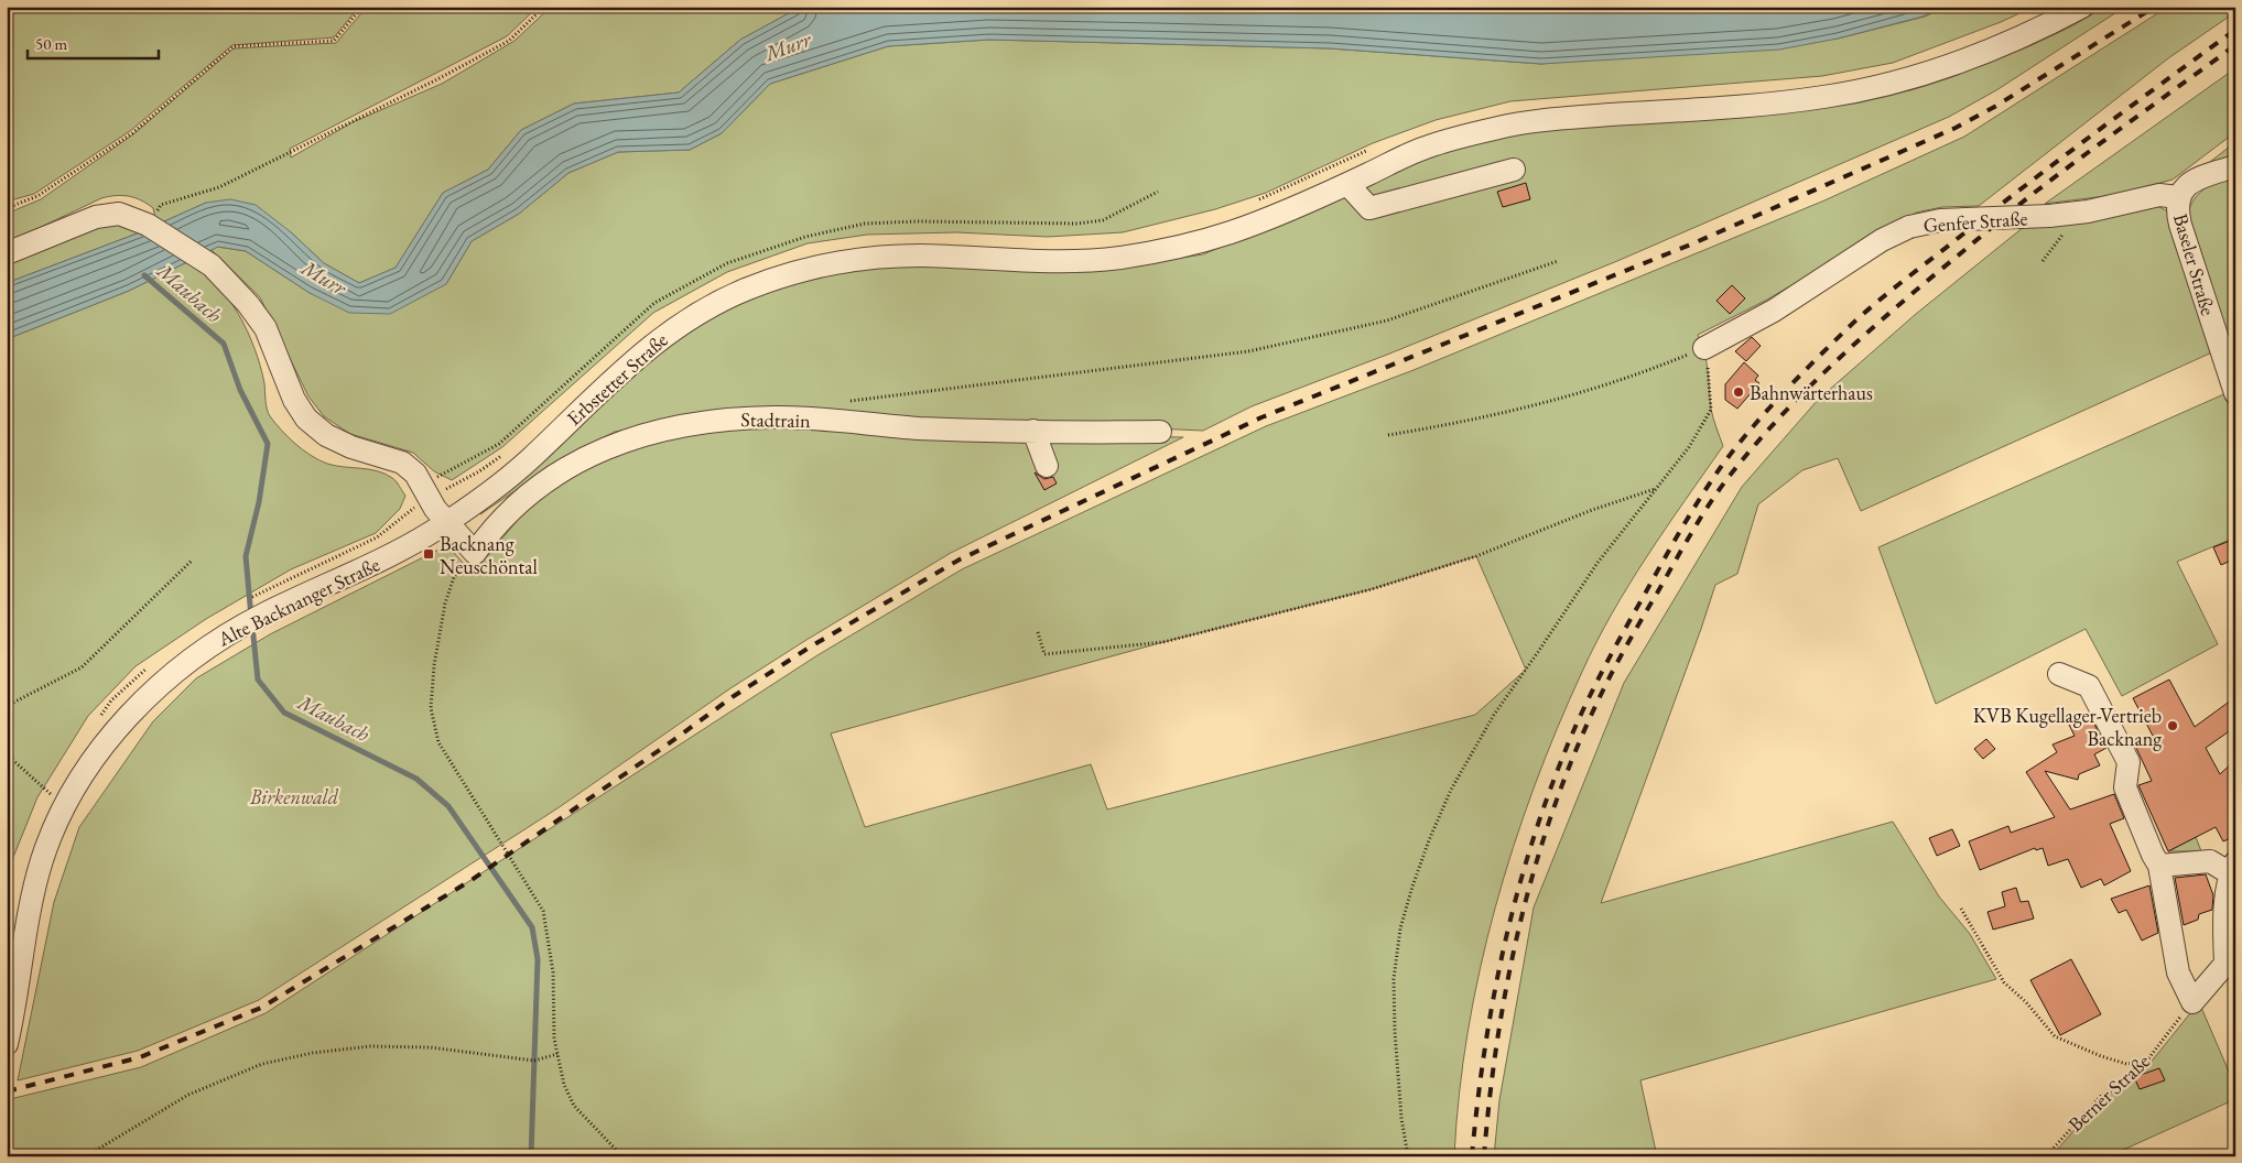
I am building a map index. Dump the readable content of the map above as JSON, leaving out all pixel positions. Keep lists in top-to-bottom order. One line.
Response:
{"streets":{"street":["Genfer Straße","Baseler Straße","Erbstetter Straße","Stadtrain","Alte Backnanger Straße"],"path":["Berner Straße"]},"crossings":[["Genfer Straße","Baseler Straße"],["Erbstetter Straße","Alte Backnanger Straße"]],"water":["Murr","Maubach"],"parks":["Birkenwald"],"places":{"other":["Bahnwärterhaus","KVB Kugellager-Vertrieb Backnang"],"transit":["Backnang Neuschöntal"]},"scale_bar":"50 m"}
